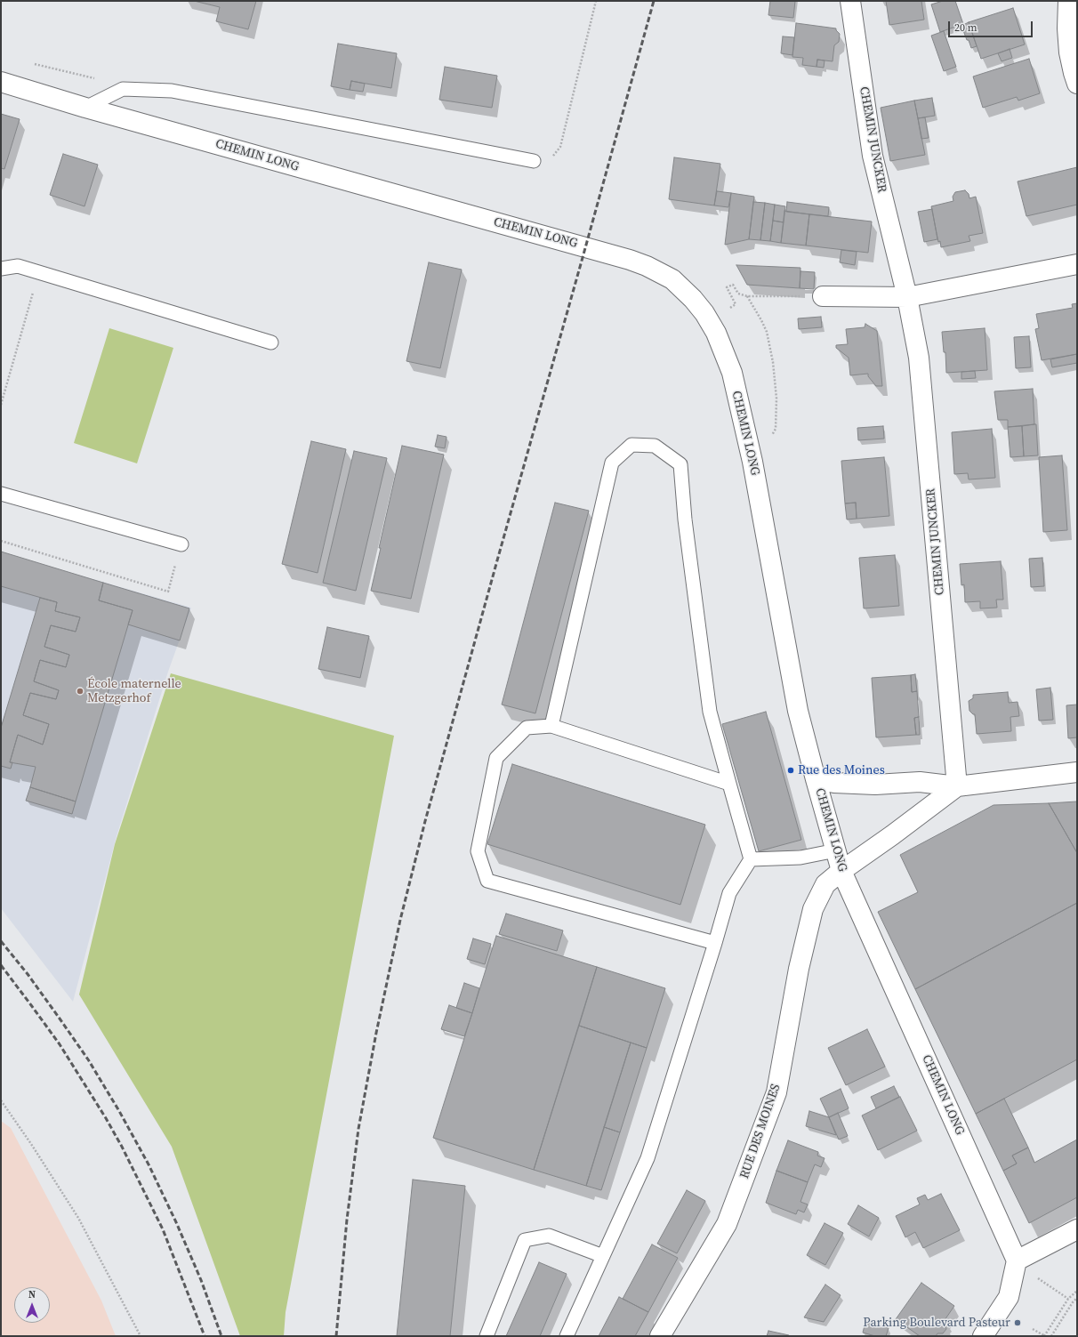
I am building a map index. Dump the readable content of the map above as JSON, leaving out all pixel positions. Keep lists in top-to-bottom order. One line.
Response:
{"streets":{"street":["CHEMIN JUNCKER","CHEMIN LONG","RUE DES MOINES"]},"crossings":[["CHEMIN JUNCKER","RUE DES MOINES"],["CHEMIN LONG","RUE DES MOINES"]],"places":["École maternelle Metzgerhof","Rue des Moines","Parking Boulevard Pasteur"],"scale_bar":"20 m","north":"top"}
